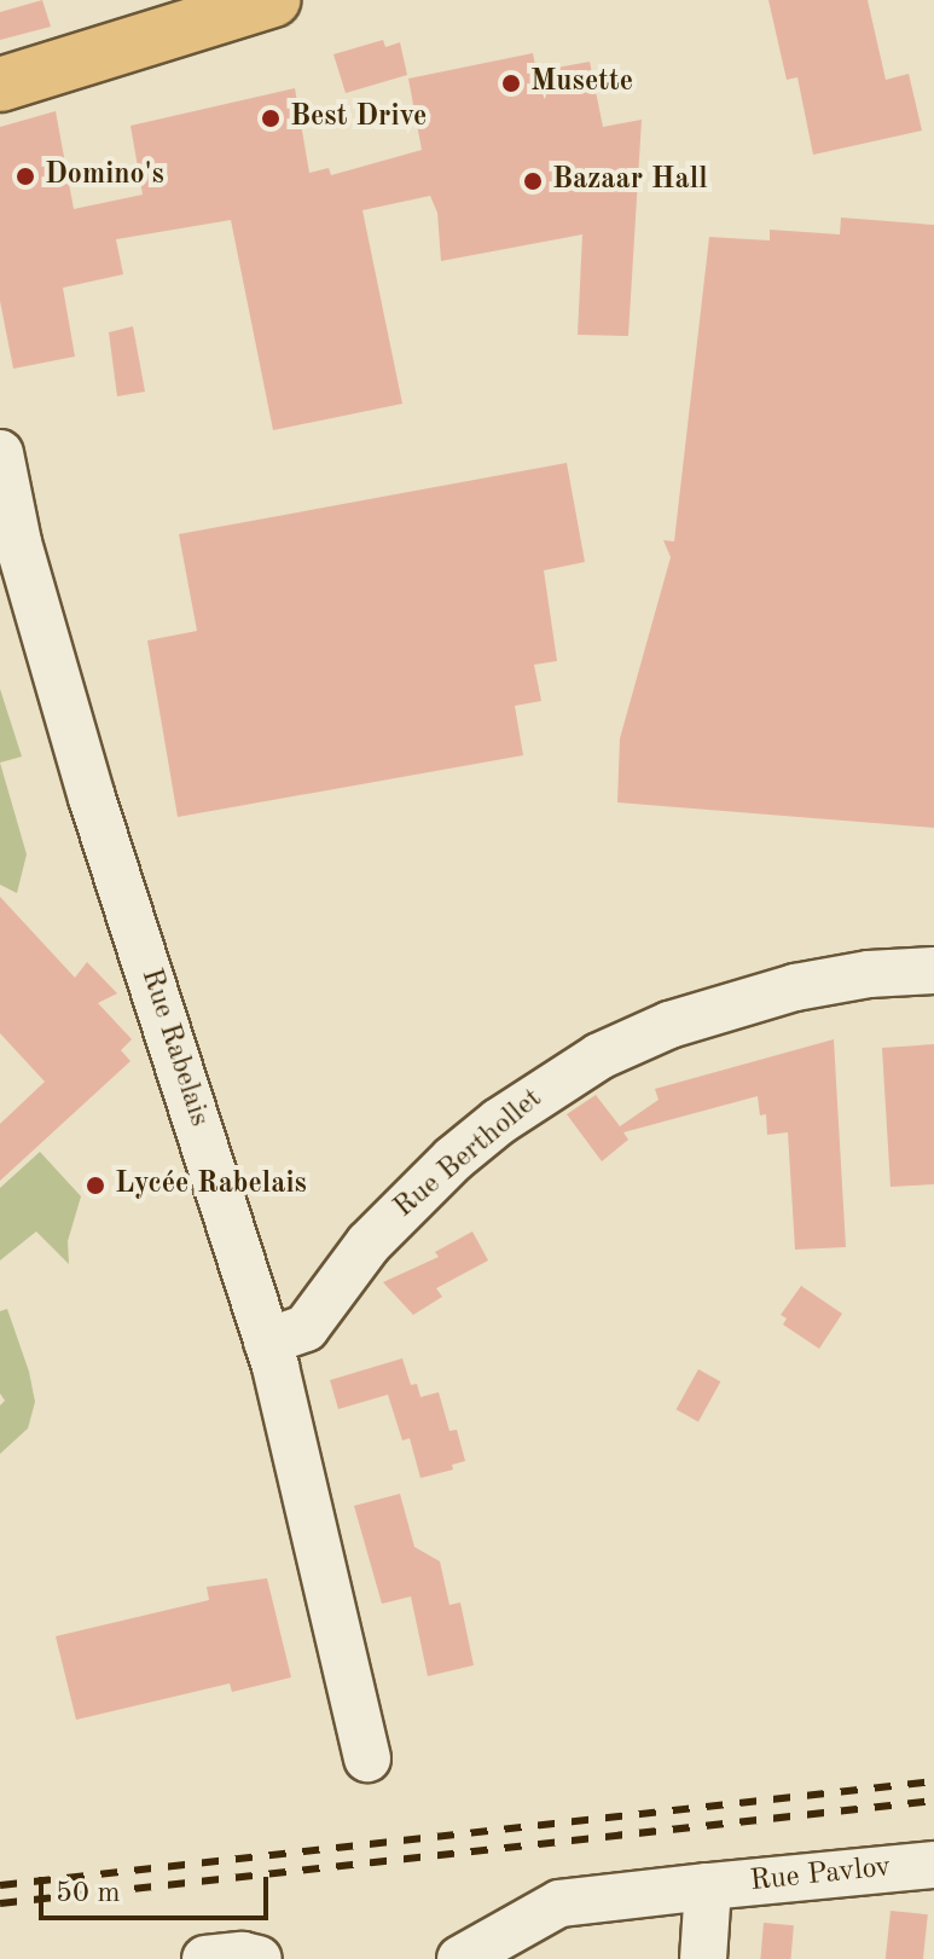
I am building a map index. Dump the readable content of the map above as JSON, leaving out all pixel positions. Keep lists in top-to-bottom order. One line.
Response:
{"streets":{"street":["Rue Rabelais","Rue Berthollet","Rue Pavlov"]},"crossings":[["Rue Rabelais","Rue Berthollet"]],"places":["Musette","Best Drive","Domino's","Bazaar Hall","Lycée Rabelais"],"scale_bar":"50 m"}
